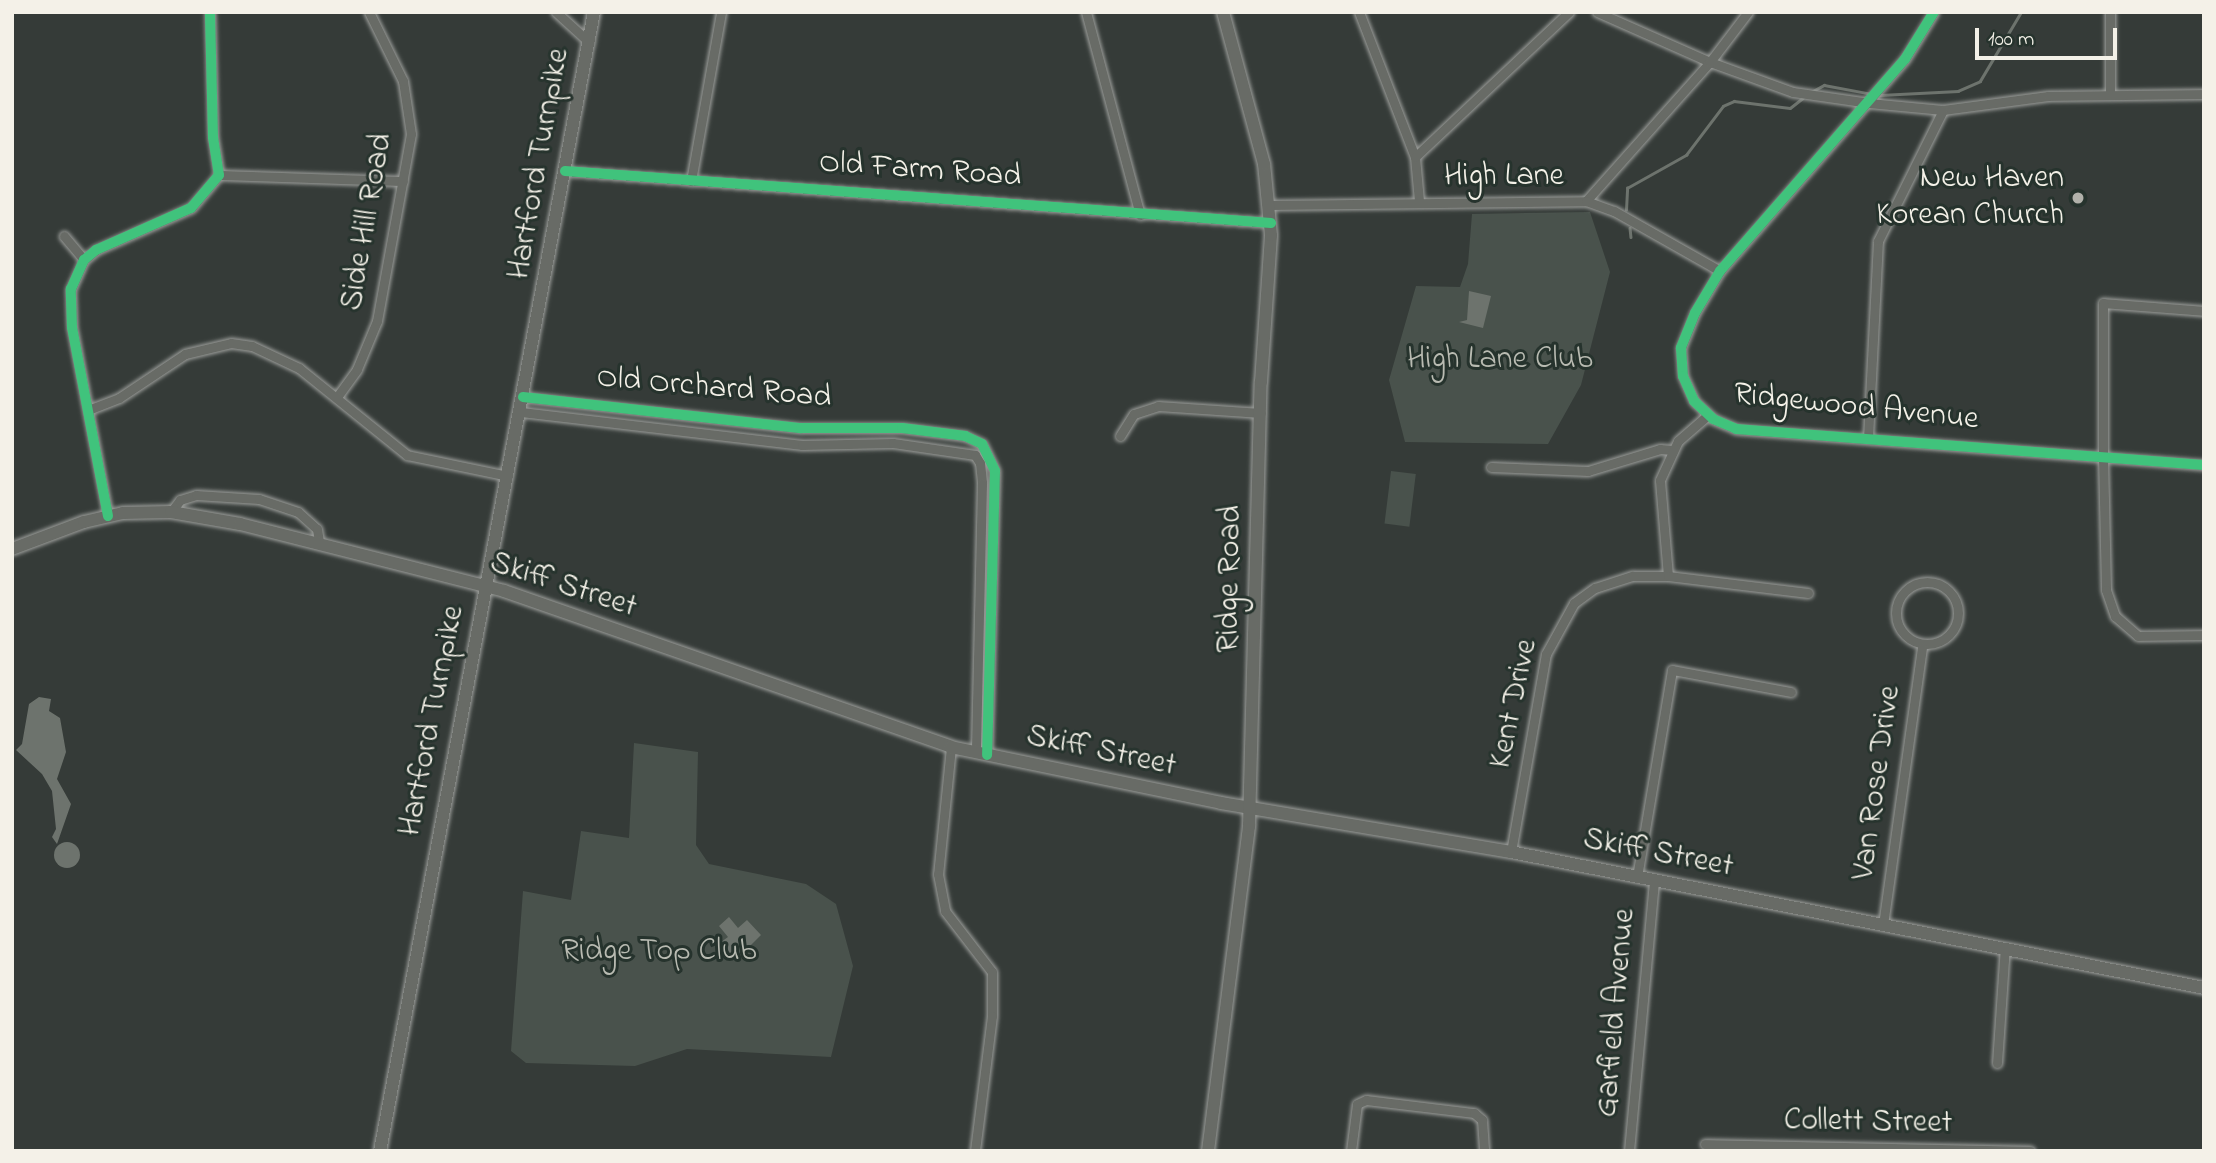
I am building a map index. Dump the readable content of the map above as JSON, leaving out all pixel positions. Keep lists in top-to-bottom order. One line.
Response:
{"streets":{"main road":["Hartford Turnpike","Ridge Road","Skiff Street"],"street":["Old Farm Road","High Lane","Side Hill Road","Old Orchard Road","Ridgewood Avenue","Kent Drive","Van Rose Drive","Garfield Avenue","Collett Street"]},"crossings":[["Hartford Turnpike","Old Farm Road"],["Hartford Turnpike","Old Orchard Road"],["Hartford Turnpike","Skiff Street"],["Old Farm Road","Ridge Road"],["High Lane","Ridgewood Avenue"],["High Lane","Ridge Road"],["Ridge Road","Skiff Street"],["Skiff Street","Kent Drive"],["Skiff Street","Van Rose Drive"],["Skiff Street","Garfield Avenue"]],"parks":["High Lane Club","Ridge Top Club"],"places":["New Haven Korean Church"],"scale_bar":"100 m"}
